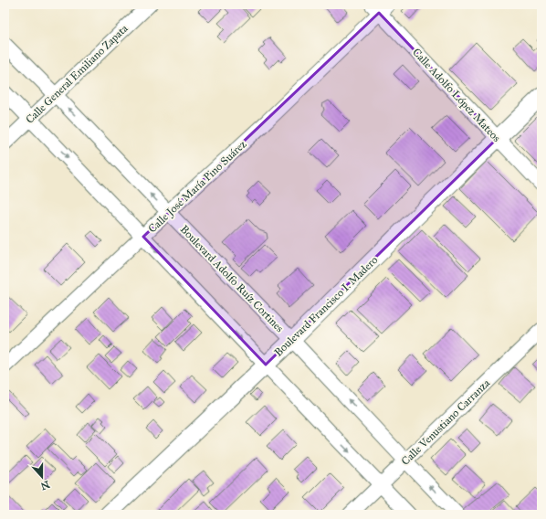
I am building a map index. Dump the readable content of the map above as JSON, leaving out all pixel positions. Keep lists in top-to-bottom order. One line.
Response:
{"streets":{"street":["Calle General Emiliano Zapata","Calle Adolfo López Mateos","Calle José María Pino Suárez","Boulevard Adolfo Ruíz Cortines","Boulevard Francisco I. Madero","Calle Venustiano Carranza"]},"crossings":[["Calle General Emiliano Zapata","Boulevard Adolfo Ruíz Cortines"],["Calle Adolfo López Mateos","Calle José María Pino Suárez"],["Calle Adolfo López Mateos","Boulevard Francisco I. Madero"],["Calle José María Pino Suárez","Boulevard Adolfo Ruíz Cortines"],["Boulevard Adolfo Ruíz Cortines","Boulevard Francisco I. Madero"],["Boulevard Adolfo Ruíz Cortines","Calle Venustiano Carranza"]],"north":"bottom"}
